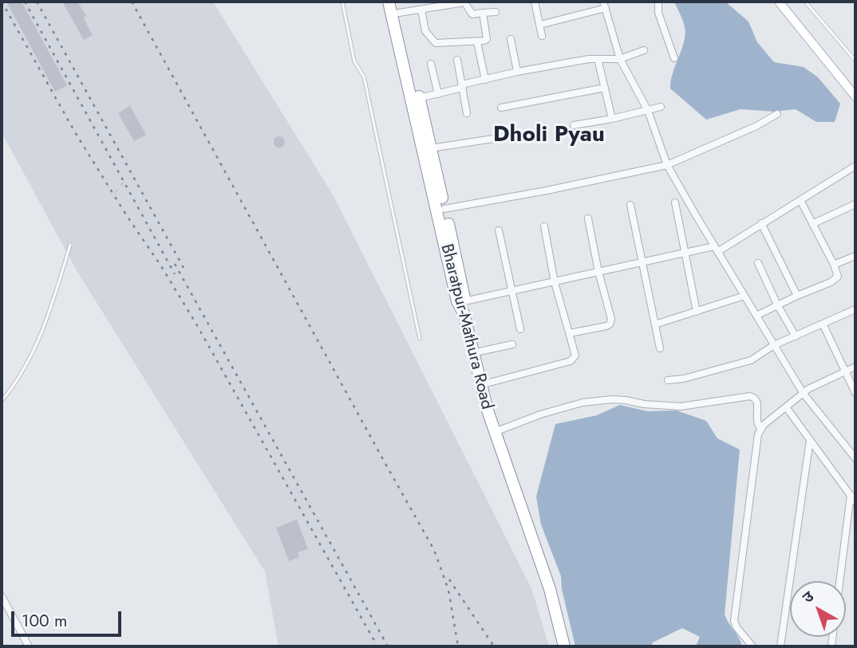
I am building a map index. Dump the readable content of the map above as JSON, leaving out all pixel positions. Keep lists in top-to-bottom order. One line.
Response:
{"streets":{"highway":["Bharatpur-Mathura Road"]},"districts":["Dholi Pyau"],"scale_bar":"100 m","north":"top left"}
